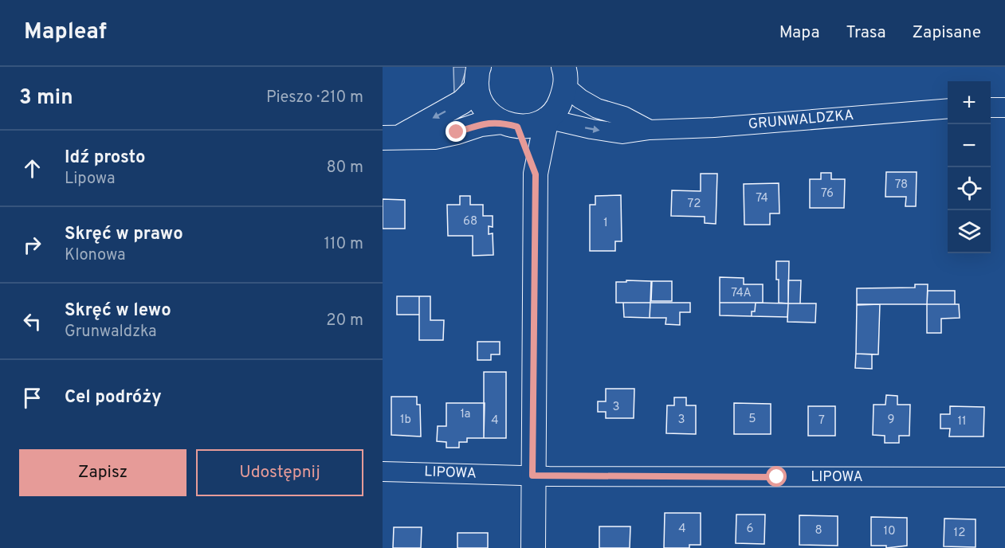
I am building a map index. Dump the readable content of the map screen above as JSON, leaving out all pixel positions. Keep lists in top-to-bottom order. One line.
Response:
{"streets":{"street":["GRUNWALDZKA","LIPOWA"]},"house_numbers":["78","76","74","72","68","1","74A","3","1a","5","1b","3","9","4","7","11","4","6","8","10","12"],"page":{"header":"Mapleaf","nav":["Mapa","Trasa","Zapisane"],"heading":["3 min","Pieszo · 210 m"],"map_buttons":["+","−"],"list":[["Idź prosto","Lipowa","80 m"],["Skręć w prawo","Klonowa","110 m"],["Skręć w lewo","Grunwaldzka","20 m"],"Cel podróży"],"buttons":["Zapisz","Udostępnij"]}}
